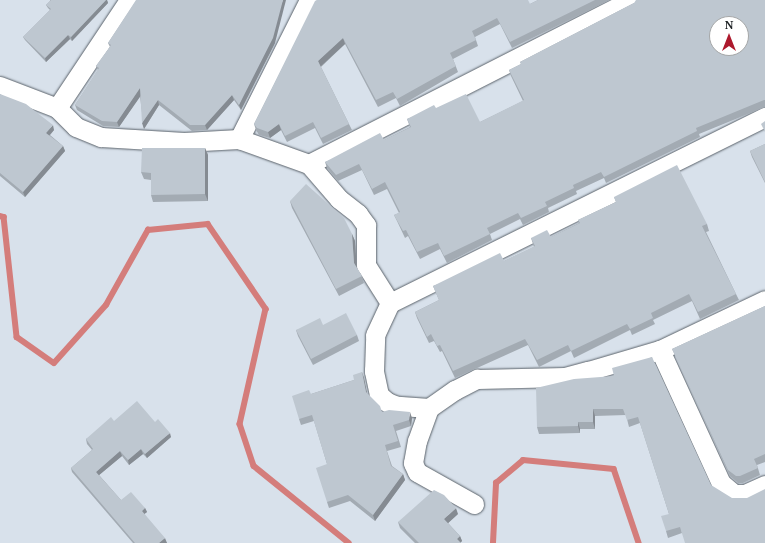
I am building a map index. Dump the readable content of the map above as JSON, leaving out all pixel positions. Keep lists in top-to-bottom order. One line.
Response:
{"north":"top"}
